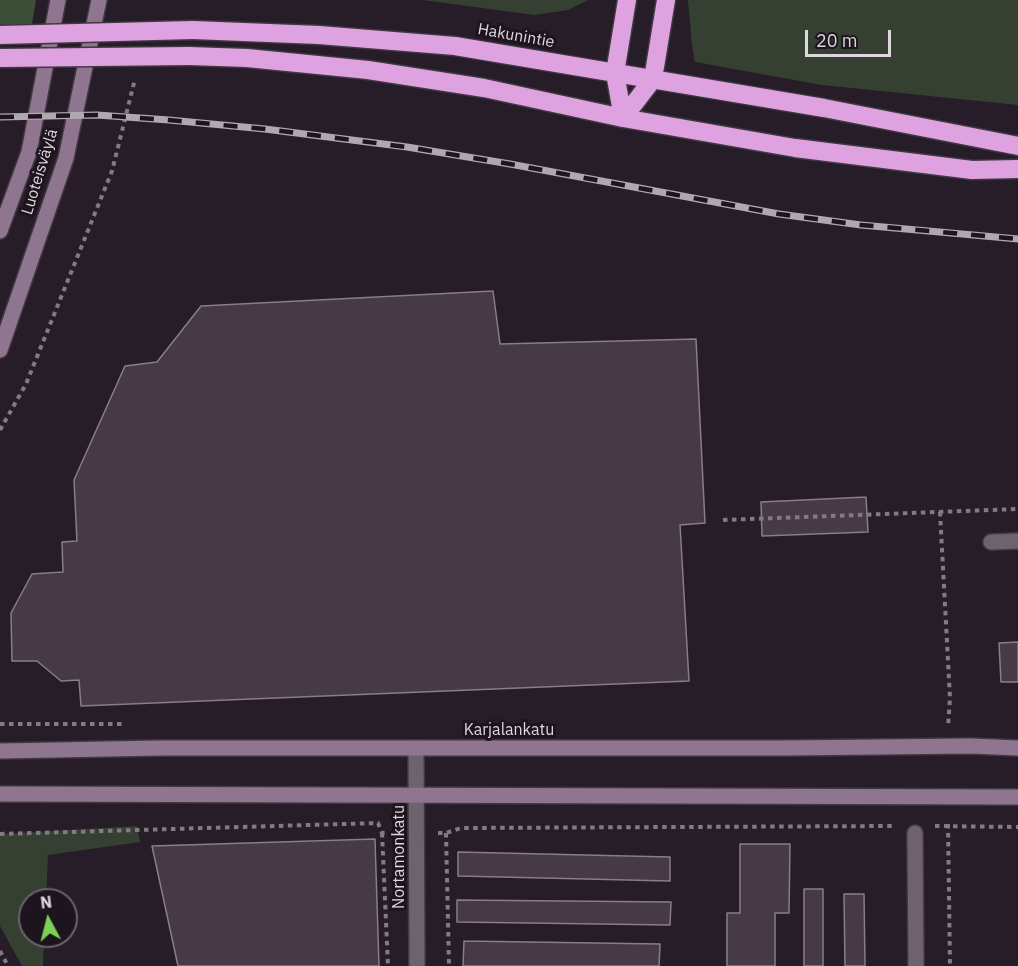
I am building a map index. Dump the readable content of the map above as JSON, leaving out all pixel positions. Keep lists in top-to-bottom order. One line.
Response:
{"streets":{"highway":["Hakunintie"],"main road":["Luoteisväylä","Karjalankatu"],"street":["Nortamonkatu"]},"crossings":[["Karjalankatu","Nortamonkatu"]],"scale_bar":"20 m","north":"top"}
